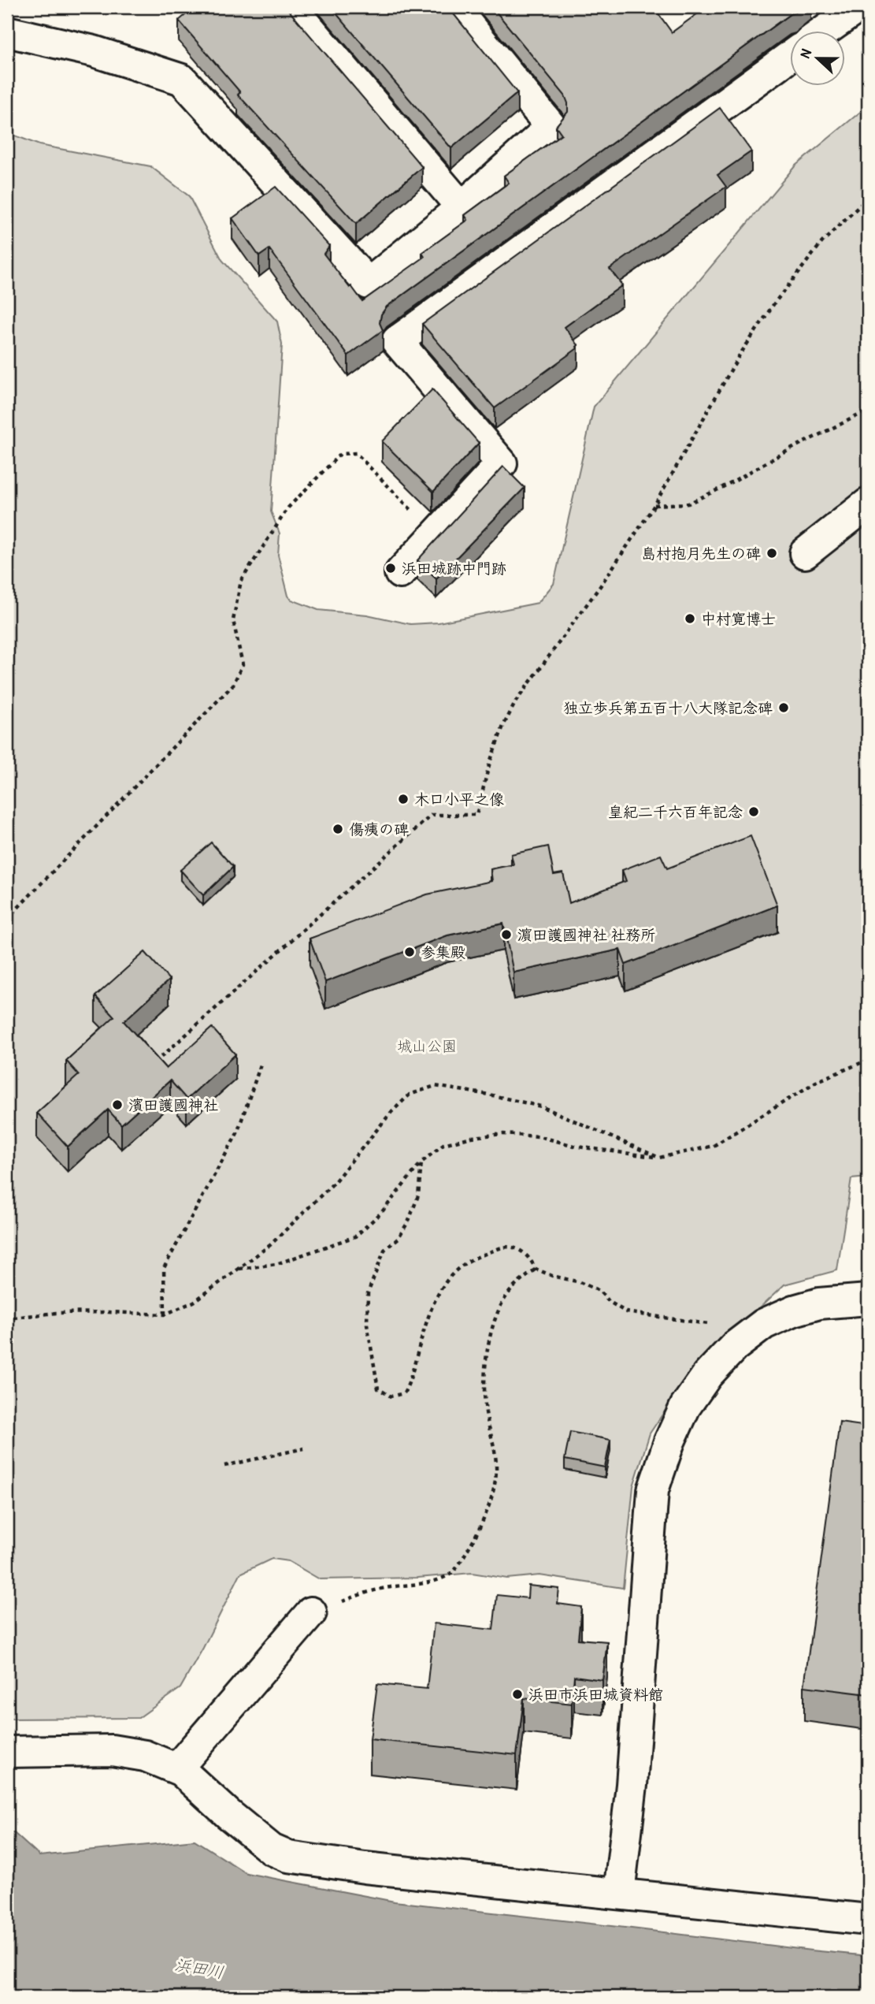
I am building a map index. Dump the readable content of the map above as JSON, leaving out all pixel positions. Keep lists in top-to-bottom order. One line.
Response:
{"water":["浜田川"],"parks":["城山公園"],"places":["島村抱月先生の碑","浜田城跡中門跡","中村寛博士","独立歩兵第五百十八大隊記念碑","木口小平之像","皇紀二千六百年記念","傷痍の碑","濵田護國神社 社務所","参集殿","濱田護國神社","浜田市浜田城資料館"],"north":"left"}
